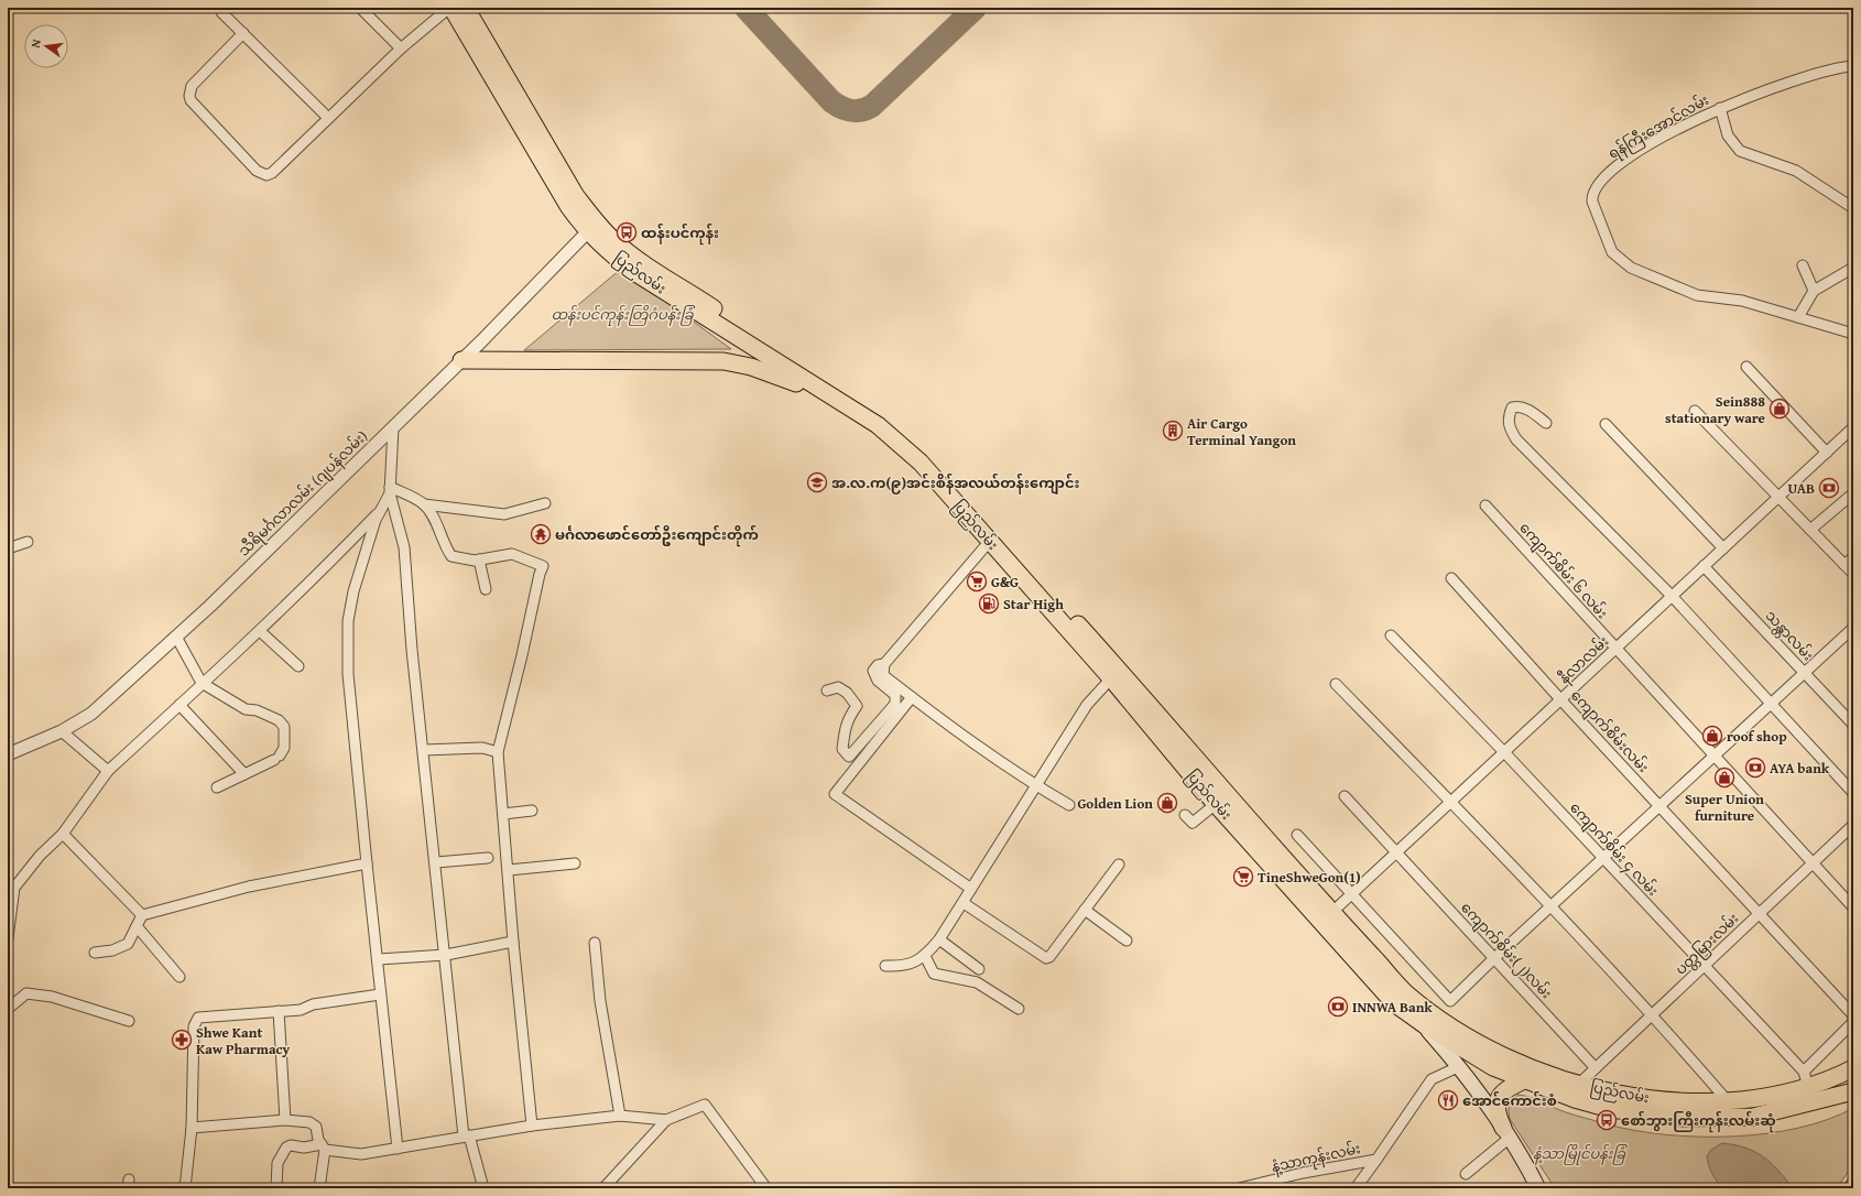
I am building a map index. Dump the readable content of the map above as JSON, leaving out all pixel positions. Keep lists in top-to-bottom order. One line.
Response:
{"streets":{"main road":["ပြည်လမ်း"],"street":["ရန်ကြီးအောင်လမ်း","သီရိမင်္ဂလာလမ်း (ဂျပန်လမ်း)","ကျောက်စိမ်း ၆ လမ်း","သန္တာလမ်း","နီလာလမ်း","ကျောက်စိမ်းလမ်း","ကျောက်စိမ်း ၄ လမ်း","ပတ္တမြားလမ်း","ကျောက်စိမ်း(၂)လမ်း","နံ့သာကုန်းလမ်း"]},"crossings":[["ပြည်လမ်း","သီရိမင်္ဂလာလမ်း (ဂျပန်လမ်း)"],["ပြည်လမ်း","နီလာလမ်း"],["ပြည်လမ်း","ကျောက်စိမ်း ၄ လမ်း"],["ပြည်လမ်း","ပတ္တမြားလမ်း"],["ပြည်လမ်း","နံ့သာကုန်းလမ်း"],["ကျောက်စိမ်း ၆ လမ်း","နီလာလမ်း"],["ကျောက်စိမ်း ၆ လမ်း","ပတ္တမြားလမ်း"],["သန္တာလမ်း","နီလာလမ်း"],["နီလာလမ်း","ကျောက်စိမ်းလမ်း"],["နီလာလမ်း","ကျောက်စိမ်း ၄ လမ်း"],["နီလာလမ်း","ကျောက်စိမ်း(၂)လမ်း"],["ကျောက်စိမ်းလမ်း","ပတ္တမြားလမ်း"],["ကျောက်စိမ်း ၄ လမ်း","ပတ္တမြားလမ်း"],["ပတ္တမြားလမ်း","ကျောက်စိမ်း(၂)လမ်း"]],"parks":["ထန်းပင်ကုန်းတြိဂံပန်းခြံ","နံ့သာမြိုင်ပန်းခြံ"],"places":{"bus stop":["ထန်းပင်ကုန်း","စော်ဘွားကြီးကုန်းလမ်းဆုံ"],"shop":["Sein888 stationary ware","roof shop","Super Union furniture","Golden Lion"],"building":["Air Cargo Terminal Yangon"],"school or university":["အ.လ.က(၉)အင်းစိန်အလယ်တန်းကျောင်း"],"bank":["UAB","AYA bank","INNWA Bank"],"temple":["မင်္ဂလာဖောင်တော်ဦးကျောင်းတိုက်"],"supermarket":["G&G","TineShweGon(1)"],"fuel station":["Star High"],"pharmacy":["Shwe Kant Kaw Pharmacy"],"restaurant":["အောင်ကောင်းစံ"]},"north":"left"}
